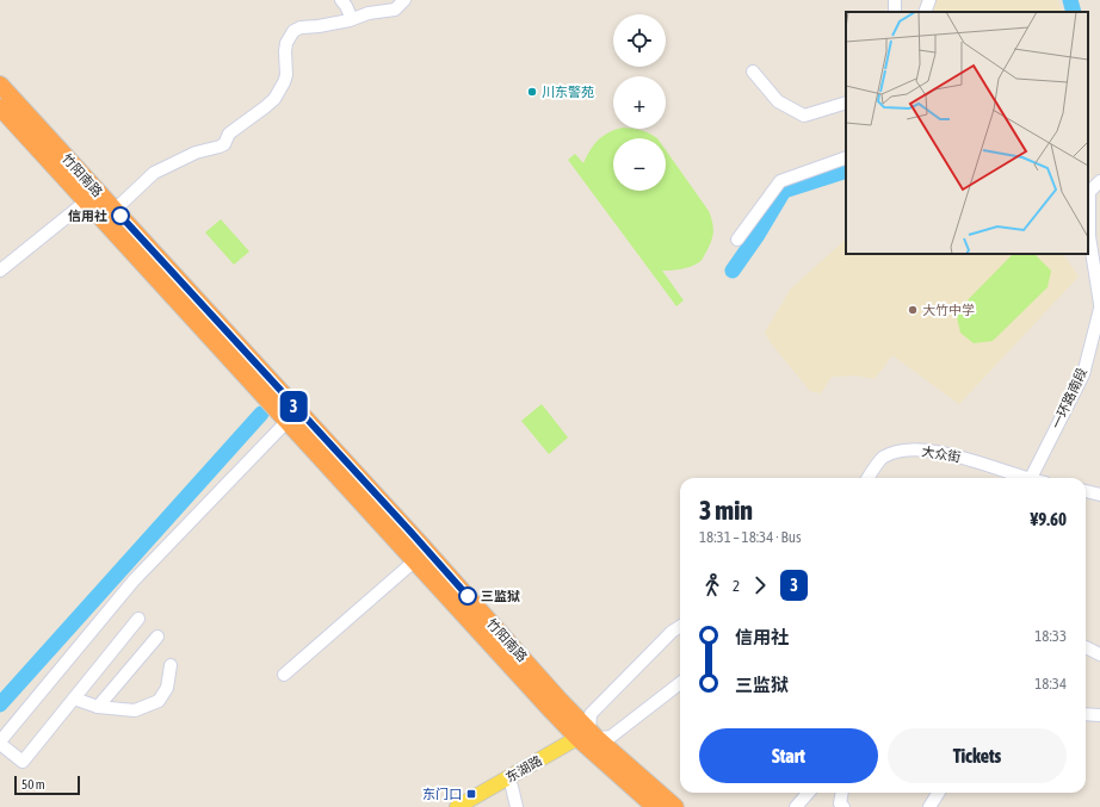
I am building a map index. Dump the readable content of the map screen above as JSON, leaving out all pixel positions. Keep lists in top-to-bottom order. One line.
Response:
{"streets":{"highway":["竹阳南路"],"main road":["东湖路"],"street":["一环路南段","大众街"]},"crossings":[["竹阳南路","东湖路"]],"places":{"other":["川东警苑","信用社","大竹中学","三监狱"],"transit":["东门口"]},"lines":["bus line 3"],"scale_bar":"50 m","page":{"on_map":"3","map_buttons":["+","−"],"heading":["3 min","18:31 – 18:34 · Bus","¥9.60"],"legs":["2","3"],"list":[{"name":"信用社","value":"18:33"},{"name":"三监狱","value":"18:34"}],"buttons":["Start","Tickets"],"scale":"50 m"}}
